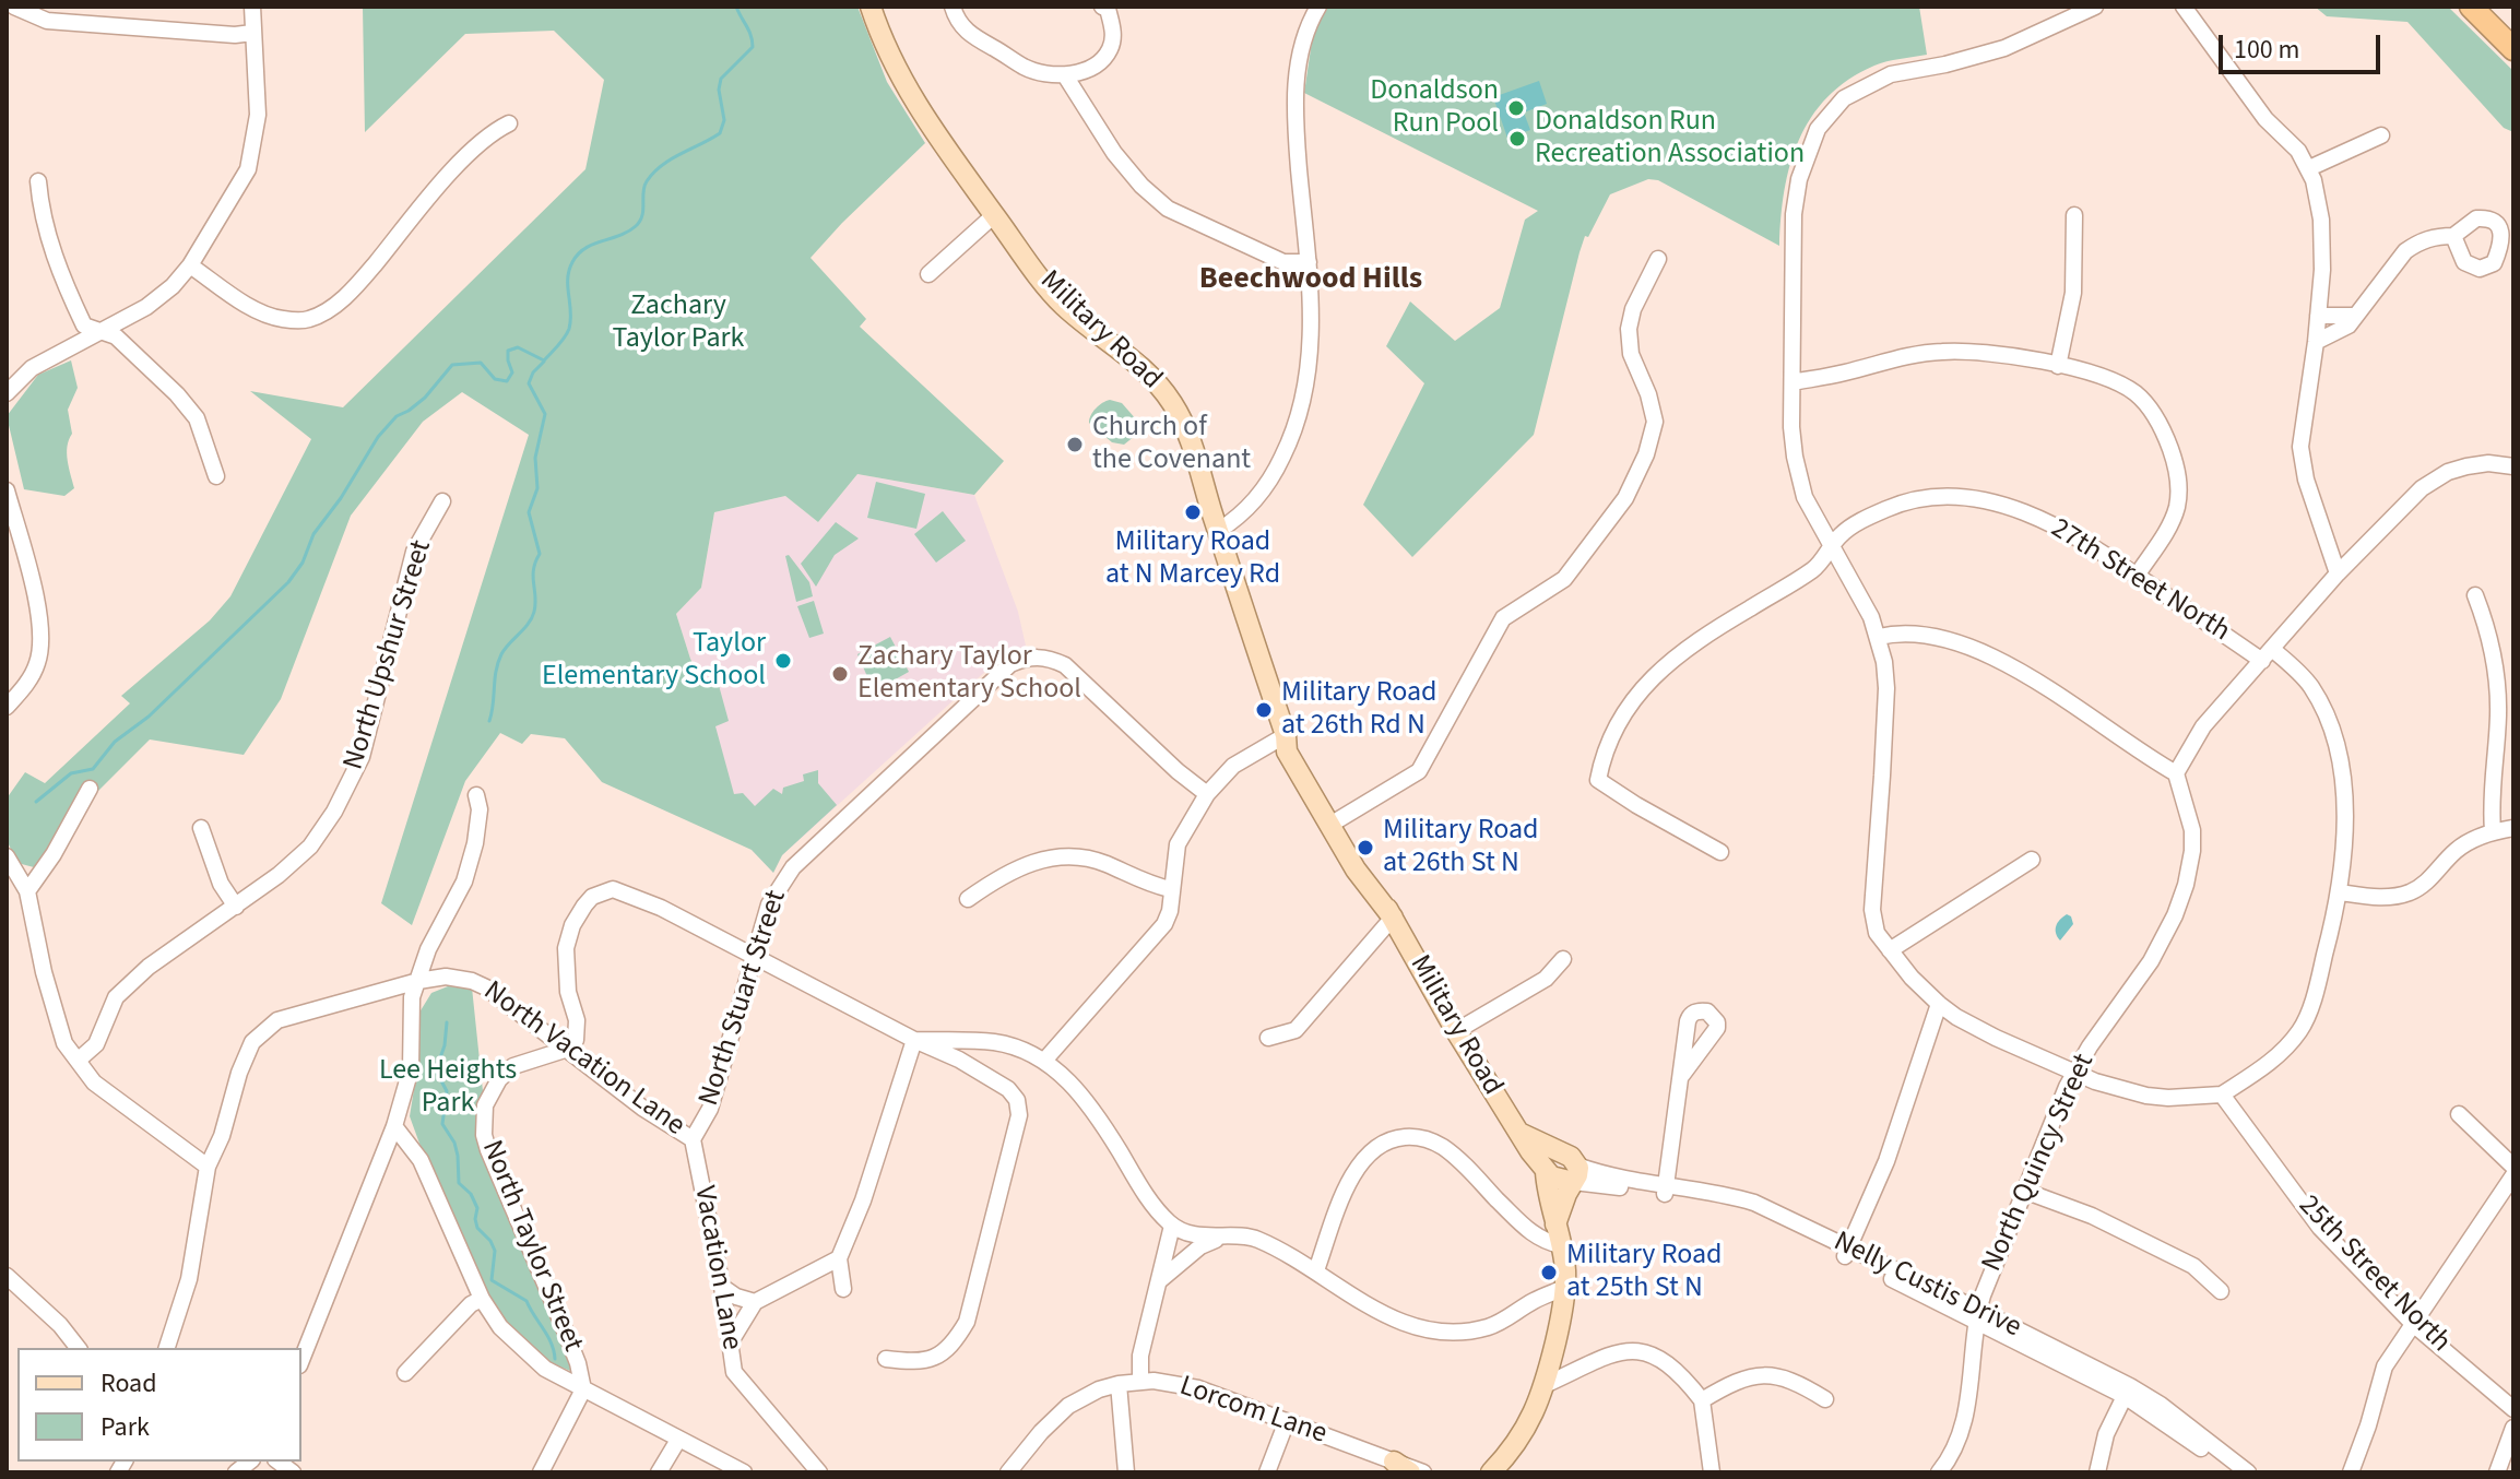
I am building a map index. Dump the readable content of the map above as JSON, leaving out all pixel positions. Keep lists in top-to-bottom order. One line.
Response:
{"streets":{"main road":["Military Road"],"street":["27th Street North","North Upshur Street","North Stuart Street","North Vacation Lane","North Quincy Street","North Taylor Street","Vacation Lane","25th Street North","Nelly Custis Drive","Lorcom Lane"]},"crossings":[["Military Road","Nelly Custis Drive"],["27th Street North","25th Street North"],["North Stuart Street","North Vacation Lane"],["North Stuart Street","Vacation Lane"],["North Vacation Lane","North Taylor Street"],["North Vacation Lane","Vacation Lane"],["North Quincy Street","Nelly Custis Drive"]],"districts":["Beechwood Hills"],"parks":["Zachary Taylor Park","Lee Heights Park"],"places":["Donaldson Run Pool","Donaldson Run Recreation Association","Church of the Covenant","Military Road at N Marcey Rd","Taylor Elementary School","Zachary Taylor Elementary School","Military Road at 26th Rd N","Military Road at 26th St N","Military Road at 25th St N"],"legend":["Road","Park"],"scale_bar":"100 m"}
